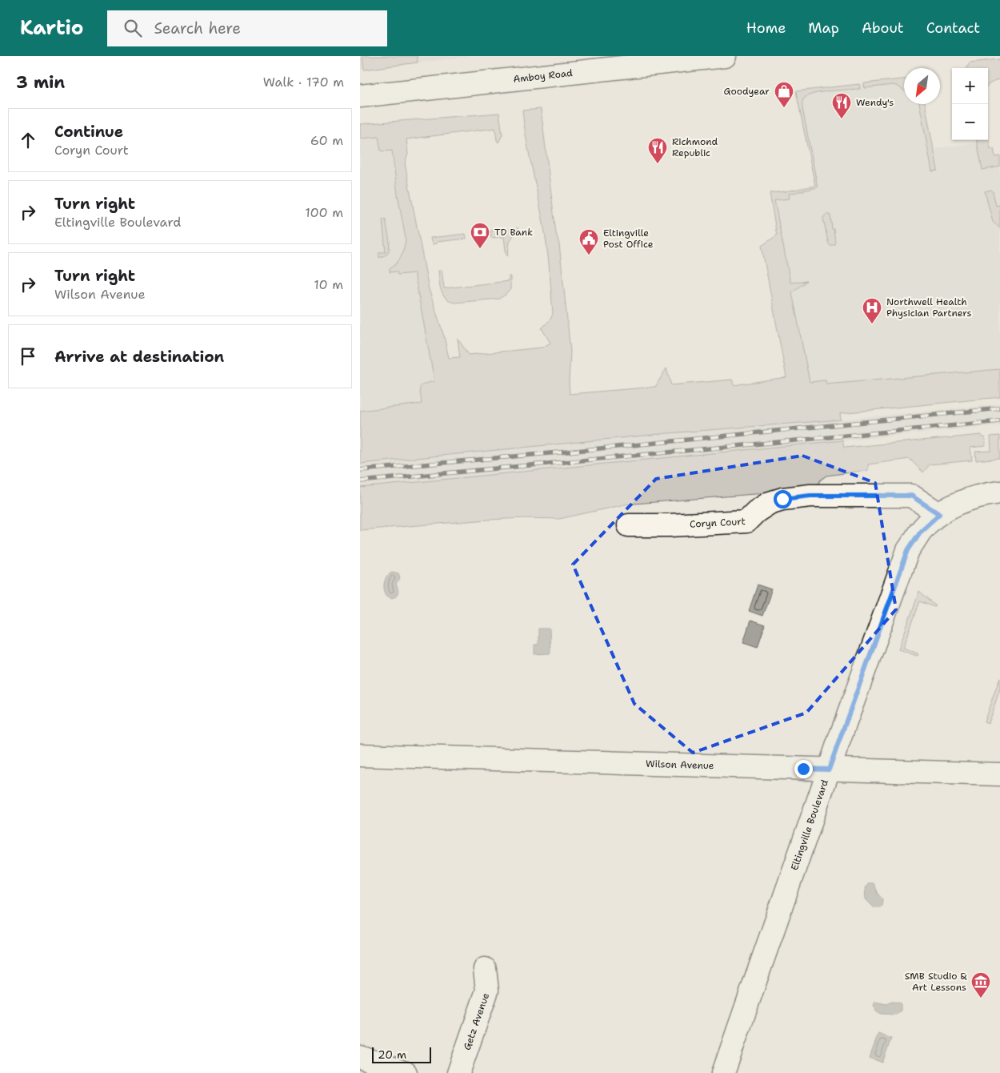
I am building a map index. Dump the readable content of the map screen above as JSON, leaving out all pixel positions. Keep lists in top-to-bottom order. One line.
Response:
{"streets":{"street":["Amboy Road","Coryn Court","Wilson Avenue","Eltingville Boulevard","Getz Avenue"]},"crossings":[["Coryn Court","Eltingville Boulevard"],["Wilson Avenue","Eltingville Boulevard"]],"places":{"shop":["Goodyear"],"restaurant":["Wendy's","Richmond Republic"],"bank":["TD Bank"],"public building":["Eltingville Post Office"],"hospital":["Northwell Health Physician Partners"],"museum":["SMB Studio & Art Lessons"]},"scale_bar":"20 m","north":"bottom left","page":{"header":"Kartio","search":"Search here","nav":["Home","Map","About","Contact"],"heading":["3 min","Walk · 170 m"],"map_buttons":["+","−"],"list":[["Continue","Coryn Court","60 m"],["Turn right","Eltingville Boulevard","100 m"],["Turn right","Wilson Avenue","10 m"],"Arrive at destination"],"scale":"20 m"}}
